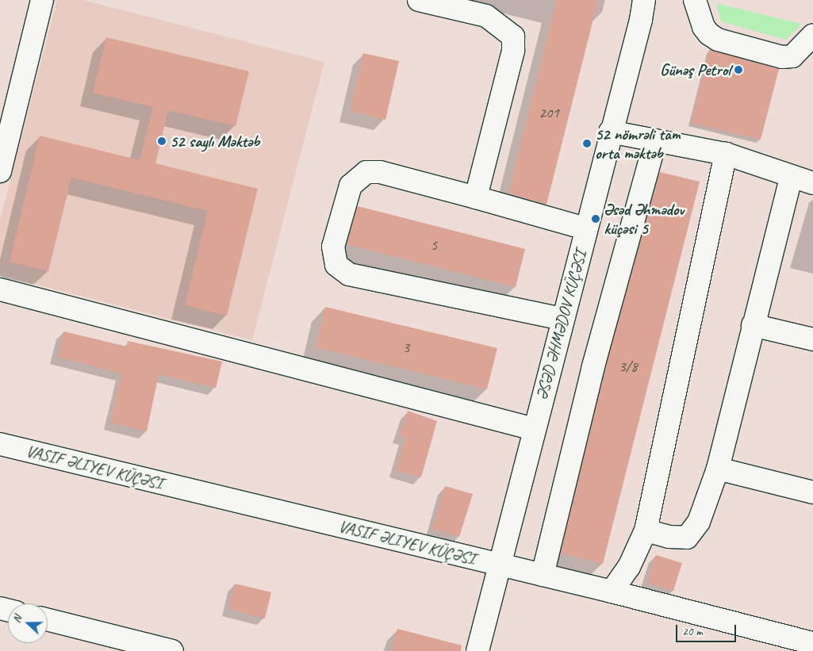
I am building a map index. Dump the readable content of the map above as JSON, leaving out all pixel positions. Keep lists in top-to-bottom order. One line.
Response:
{"streets":{"street":["ƏSƏD ƏHMƏDOV KÜÇƏSI","VASIF ƏLIYEV KÜÇƏSI"]},"crossings":[["ƏSƏD ƏHMƏDOV KÜÇƏSI","VASIF ƏLIYEV KÜÇƏSI"]],"places":["Günəş Petrol","52 saylı Məktəb","52 nömrəli tam orta məktəb","Əsəd Əhmədov küçəsi 5"],"house_numbers":["201","5","3","3/8"],"scale_bar":"20 m","north":"left"}
